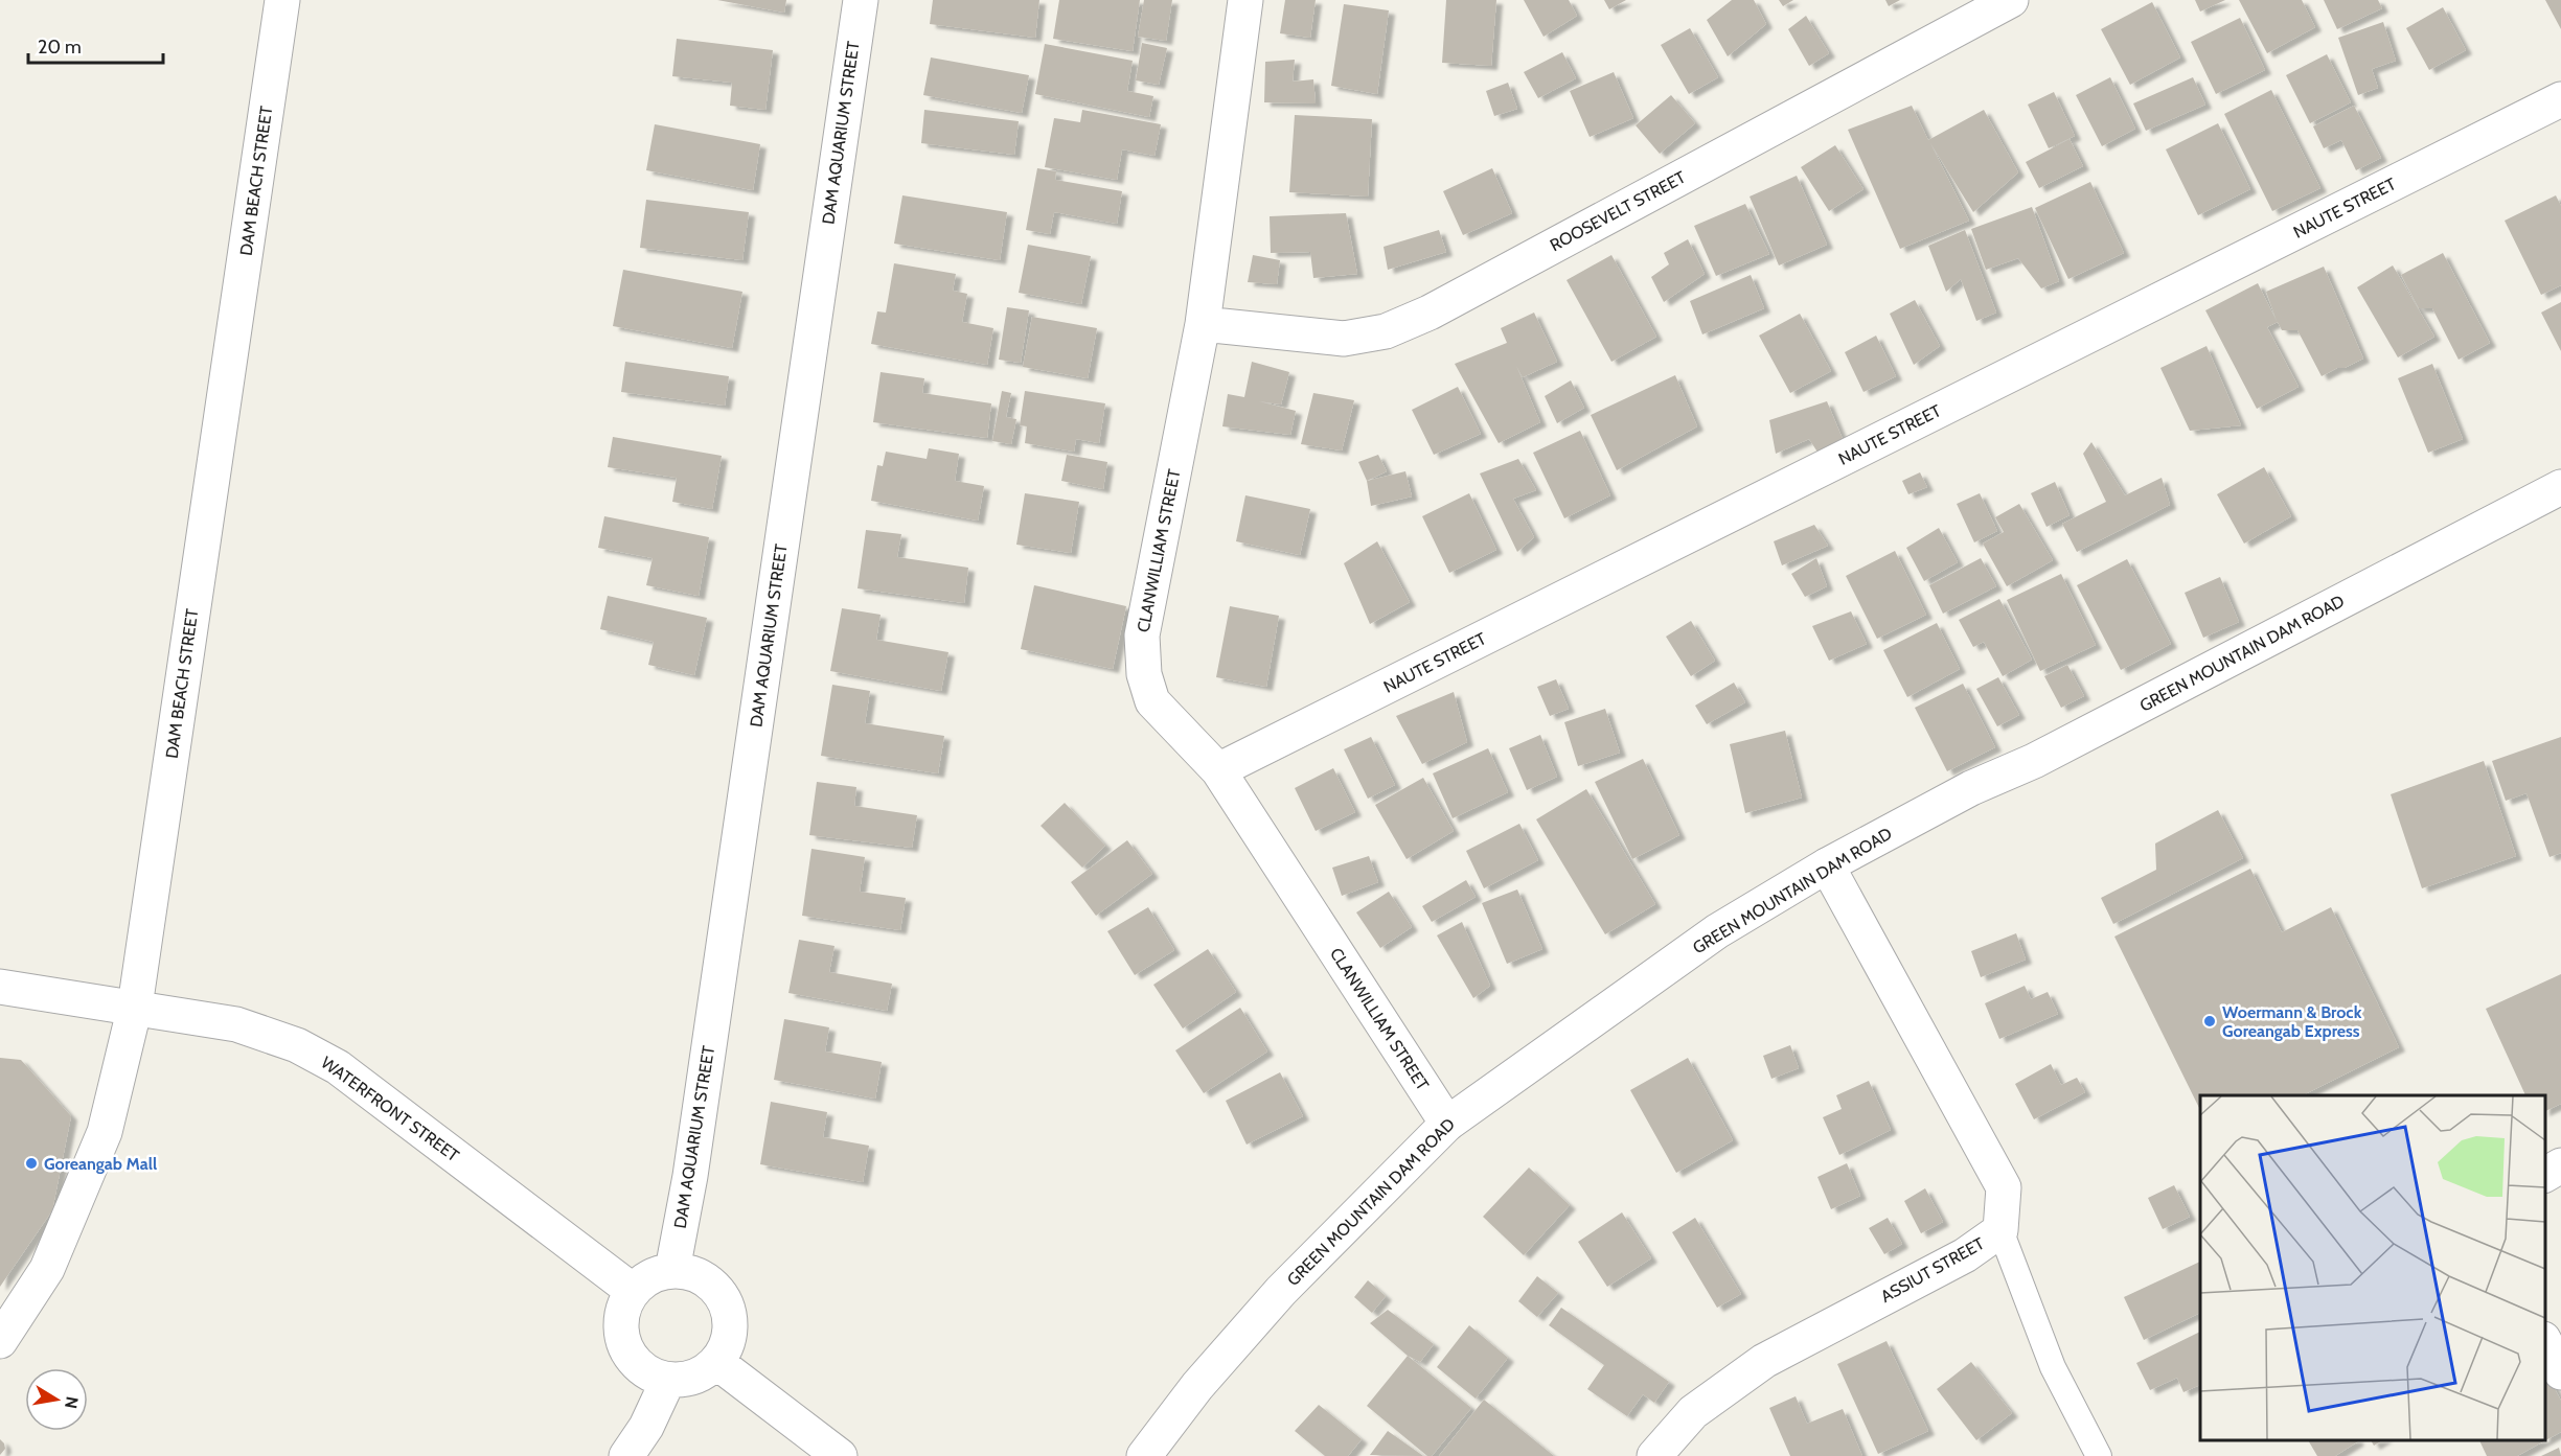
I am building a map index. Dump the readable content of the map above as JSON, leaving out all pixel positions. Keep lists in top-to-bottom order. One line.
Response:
{"streets":{"street":["DAM AQUARIUM STREET","DAM BEACH STREET","NAUTE STREET","ROOSEVELT STREET","CLANWILLIAM STREET","GREEN MOUNTAIN DAM ROAD","WATERFRONT STREET","ASSIUT STREET"]},"crossings":[["DAM AQUARIUM STREET","WATERFRONT STREET"],["DAM BEACH STREET","WATERFRONT STREET"],["NAUTE STREET","CLANWILLIAM STREET"],["ROOSEVELT STREET","CLANWILLIAM STREET"],["CLANWILLIAM STREET","GREEN MOUNTAIN DAM ROAD"],["GREEN MOUNTAIN DAM ROAD","ASSIUT STREET"]],"places":["Woermann & Brock Goreangab Express","Goreangab Mall"],"scale_bar":"20 m","north":"right"}
